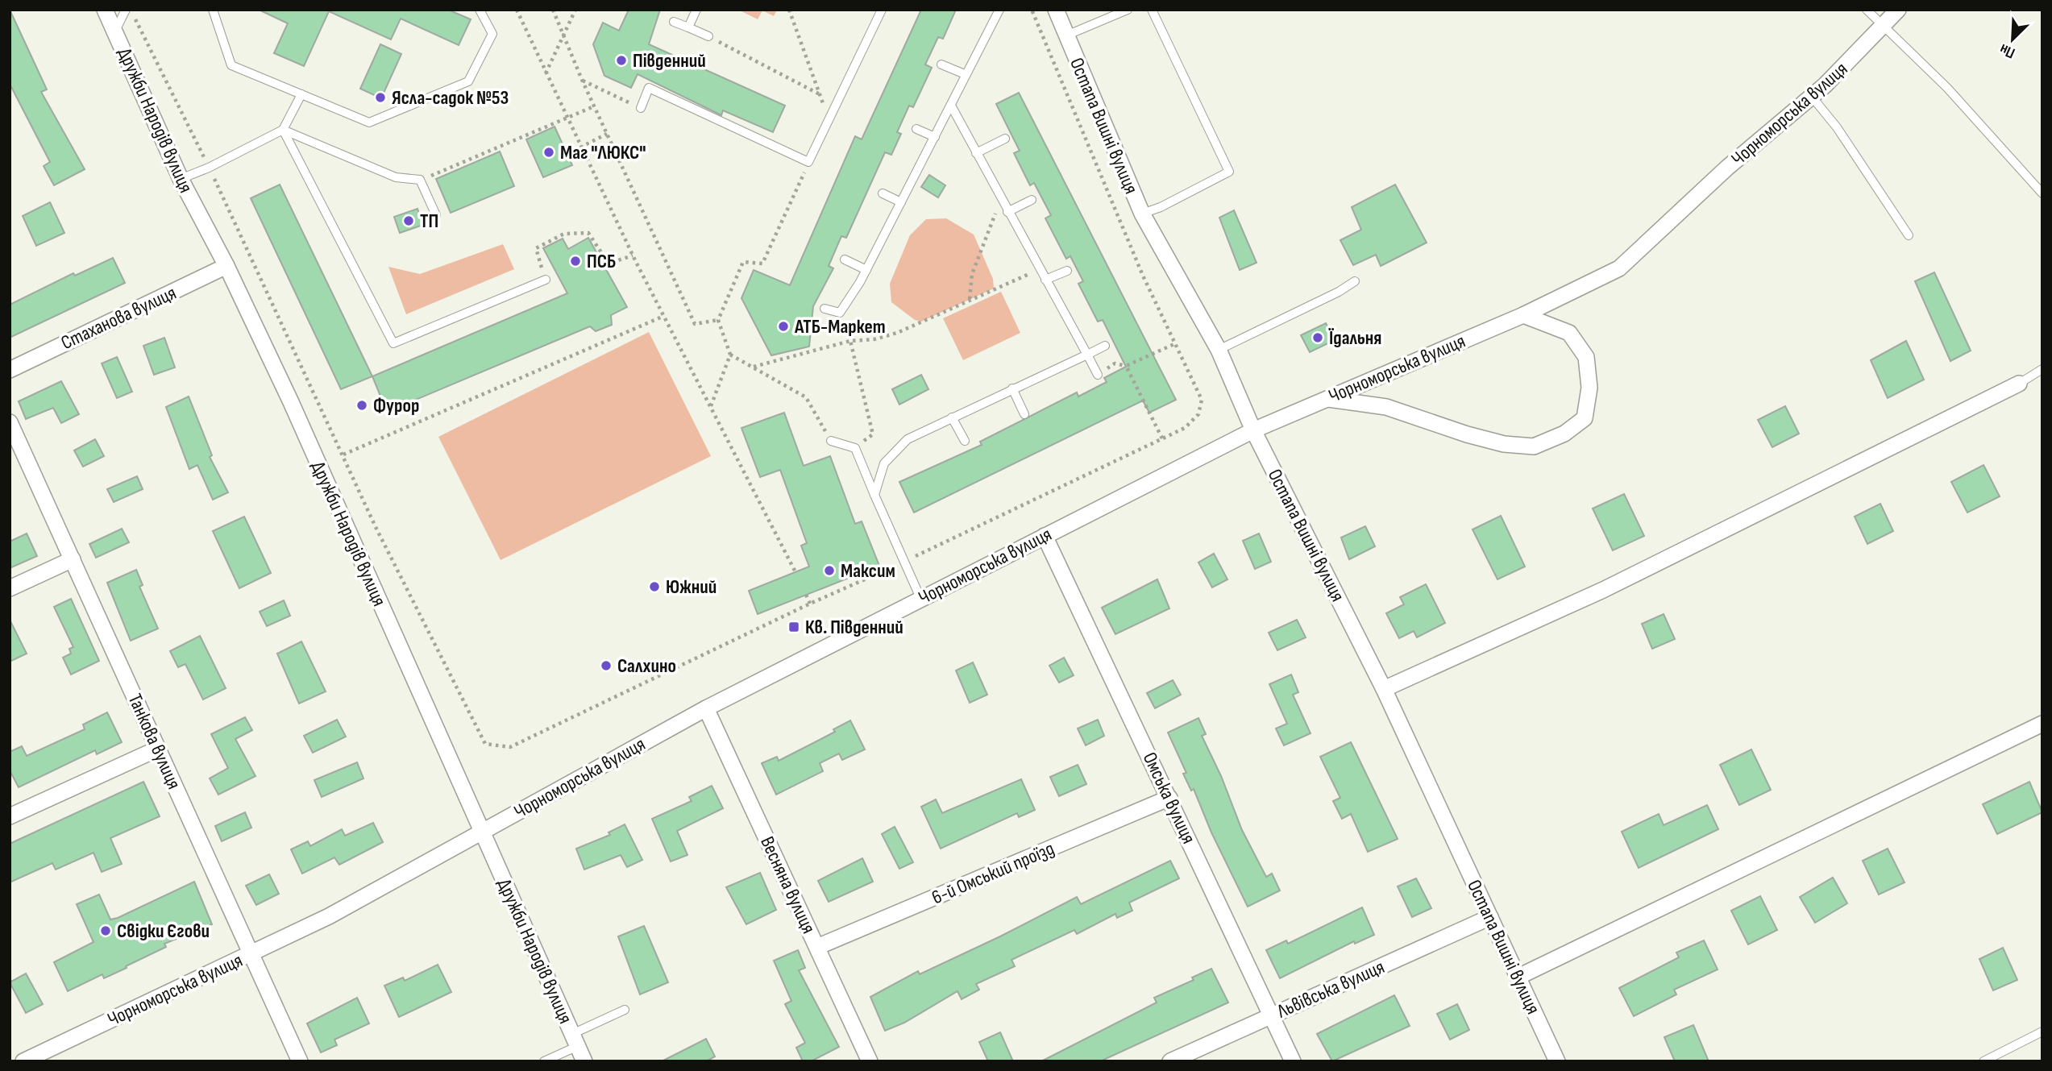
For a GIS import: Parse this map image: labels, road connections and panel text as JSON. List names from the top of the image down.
{
  "streets": {
    "street": [
      "Чорноморська вулиця",
      "Дружби Народів вулиця",
      "Остапа Вишні вулиця",
      "Стаханова вулиця",
      "Танкова вулиця",
      "Омська вулиця",
      "6-й Омський проїзд",
      "Весняна вулиця",
      "Львівська вулиця"
    ]
  },
  "crossings": [
    ["Чорноморська вулиця", "Дружби Народів вулиця"],
    ["Чорноморська вулиця", "Остапа Вишні вулиця"],
    ["Чорноморська вулиця", "Танкова вулиця"],
    ["Чорноморська вулиця", "Омська вулиця"],
    ["Чорноморська вулиця", "Весняна вулиця"],
    ["Дружби Народів вулиця", "Стаханова вулиця"],
    ["Остапа Вишні вулиця", "Львівська вулиця"],
    ["Омська вулиця", "6-й Омський проїзд"],
    ["Омська вулиця", "Львівська вулиця"],
    ["6-й Омський проїзд", "Весняна вулиця"]
  ],
  "places": {
    "other": [
      "Південний",
      "Ясла-садок №53",
      "Маг \"ЛЮКС\"",
      "ТП",
      "ПСБ",
      "АТБ-Маркет",
      "Їдальня",
      "Фурор",
      "Максим",
      "Южний",
      "Салхино",
      "Свідки Єгови"
    ],
    "transit": ["Кв. Південний"]
  },
  "north": "bottom left"
}
